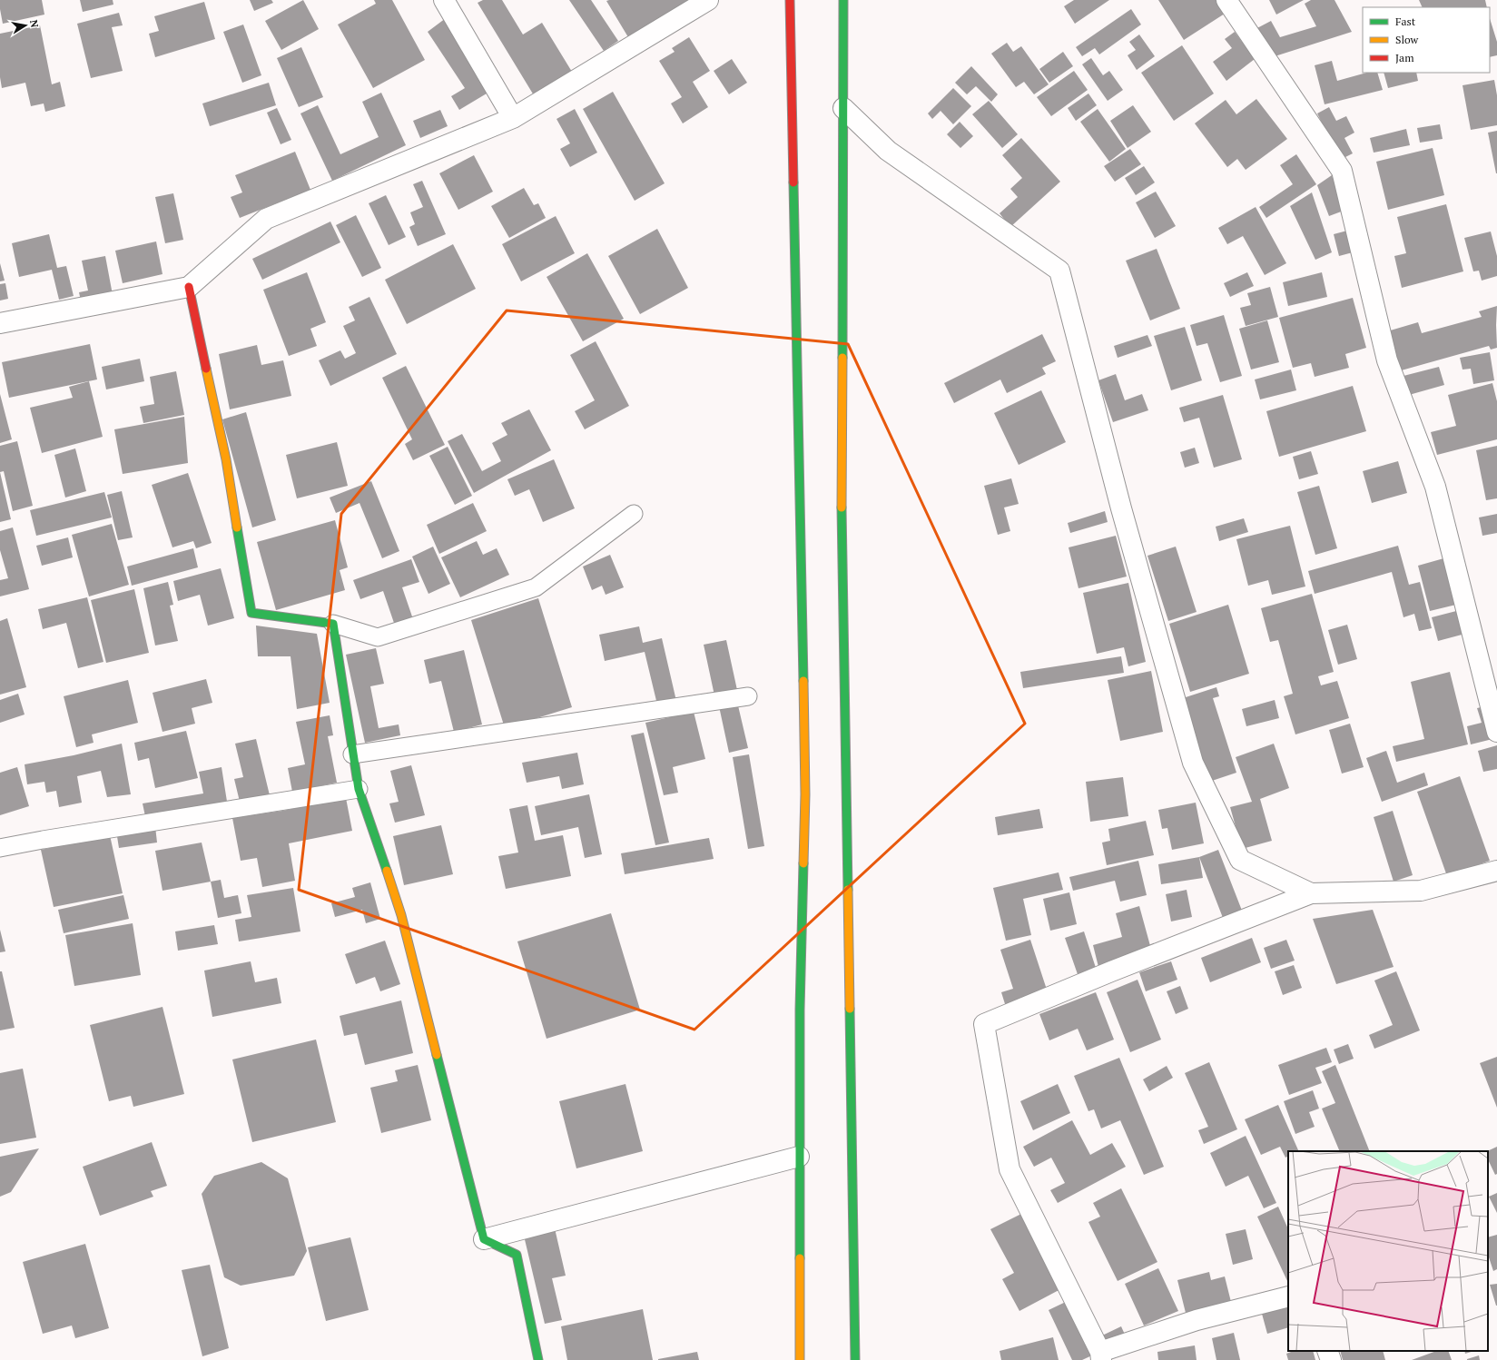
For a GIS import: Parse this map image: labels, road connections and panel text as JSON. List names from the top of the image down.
{
  "legend": ["Fast", "Slow", "Jam"],
  "north": "right"
}
